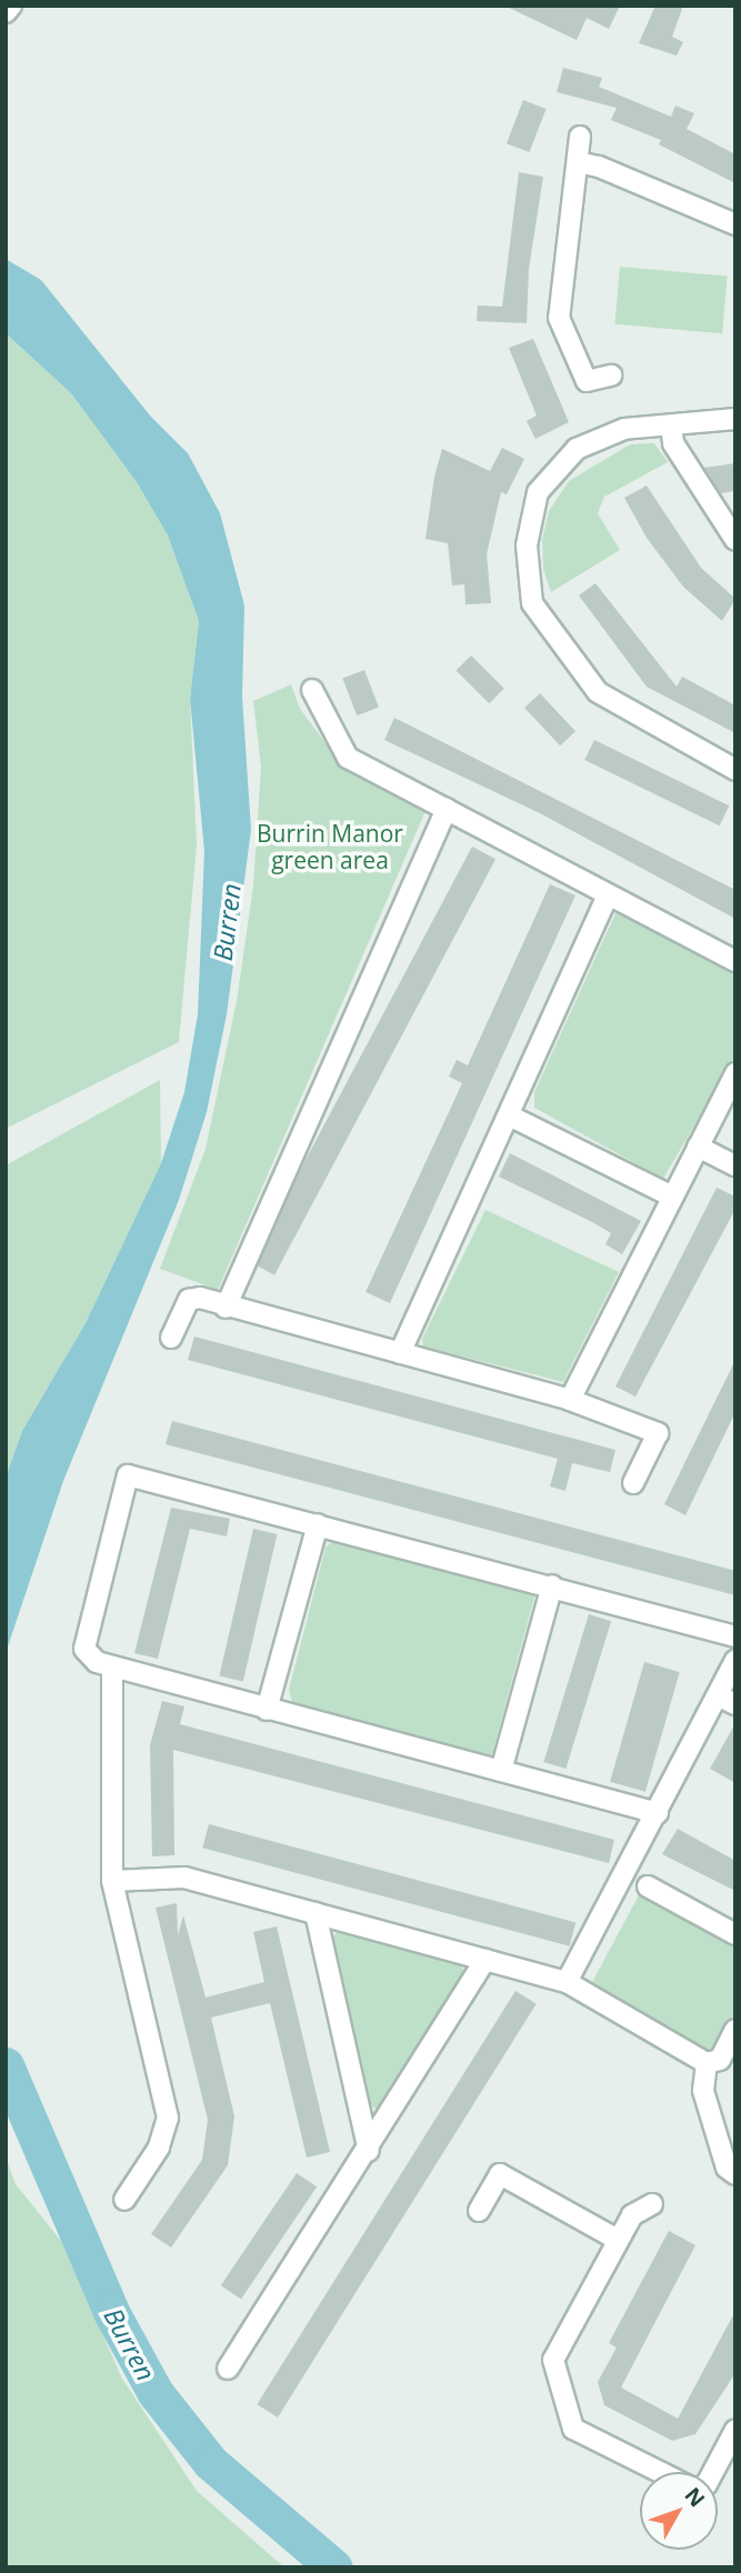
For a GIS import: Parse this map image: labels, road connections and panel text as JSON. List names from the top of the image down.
{
  "water": ["Burren"],
  "parks": ["Burrin Manor green area"],
  "north": "top right"
}
